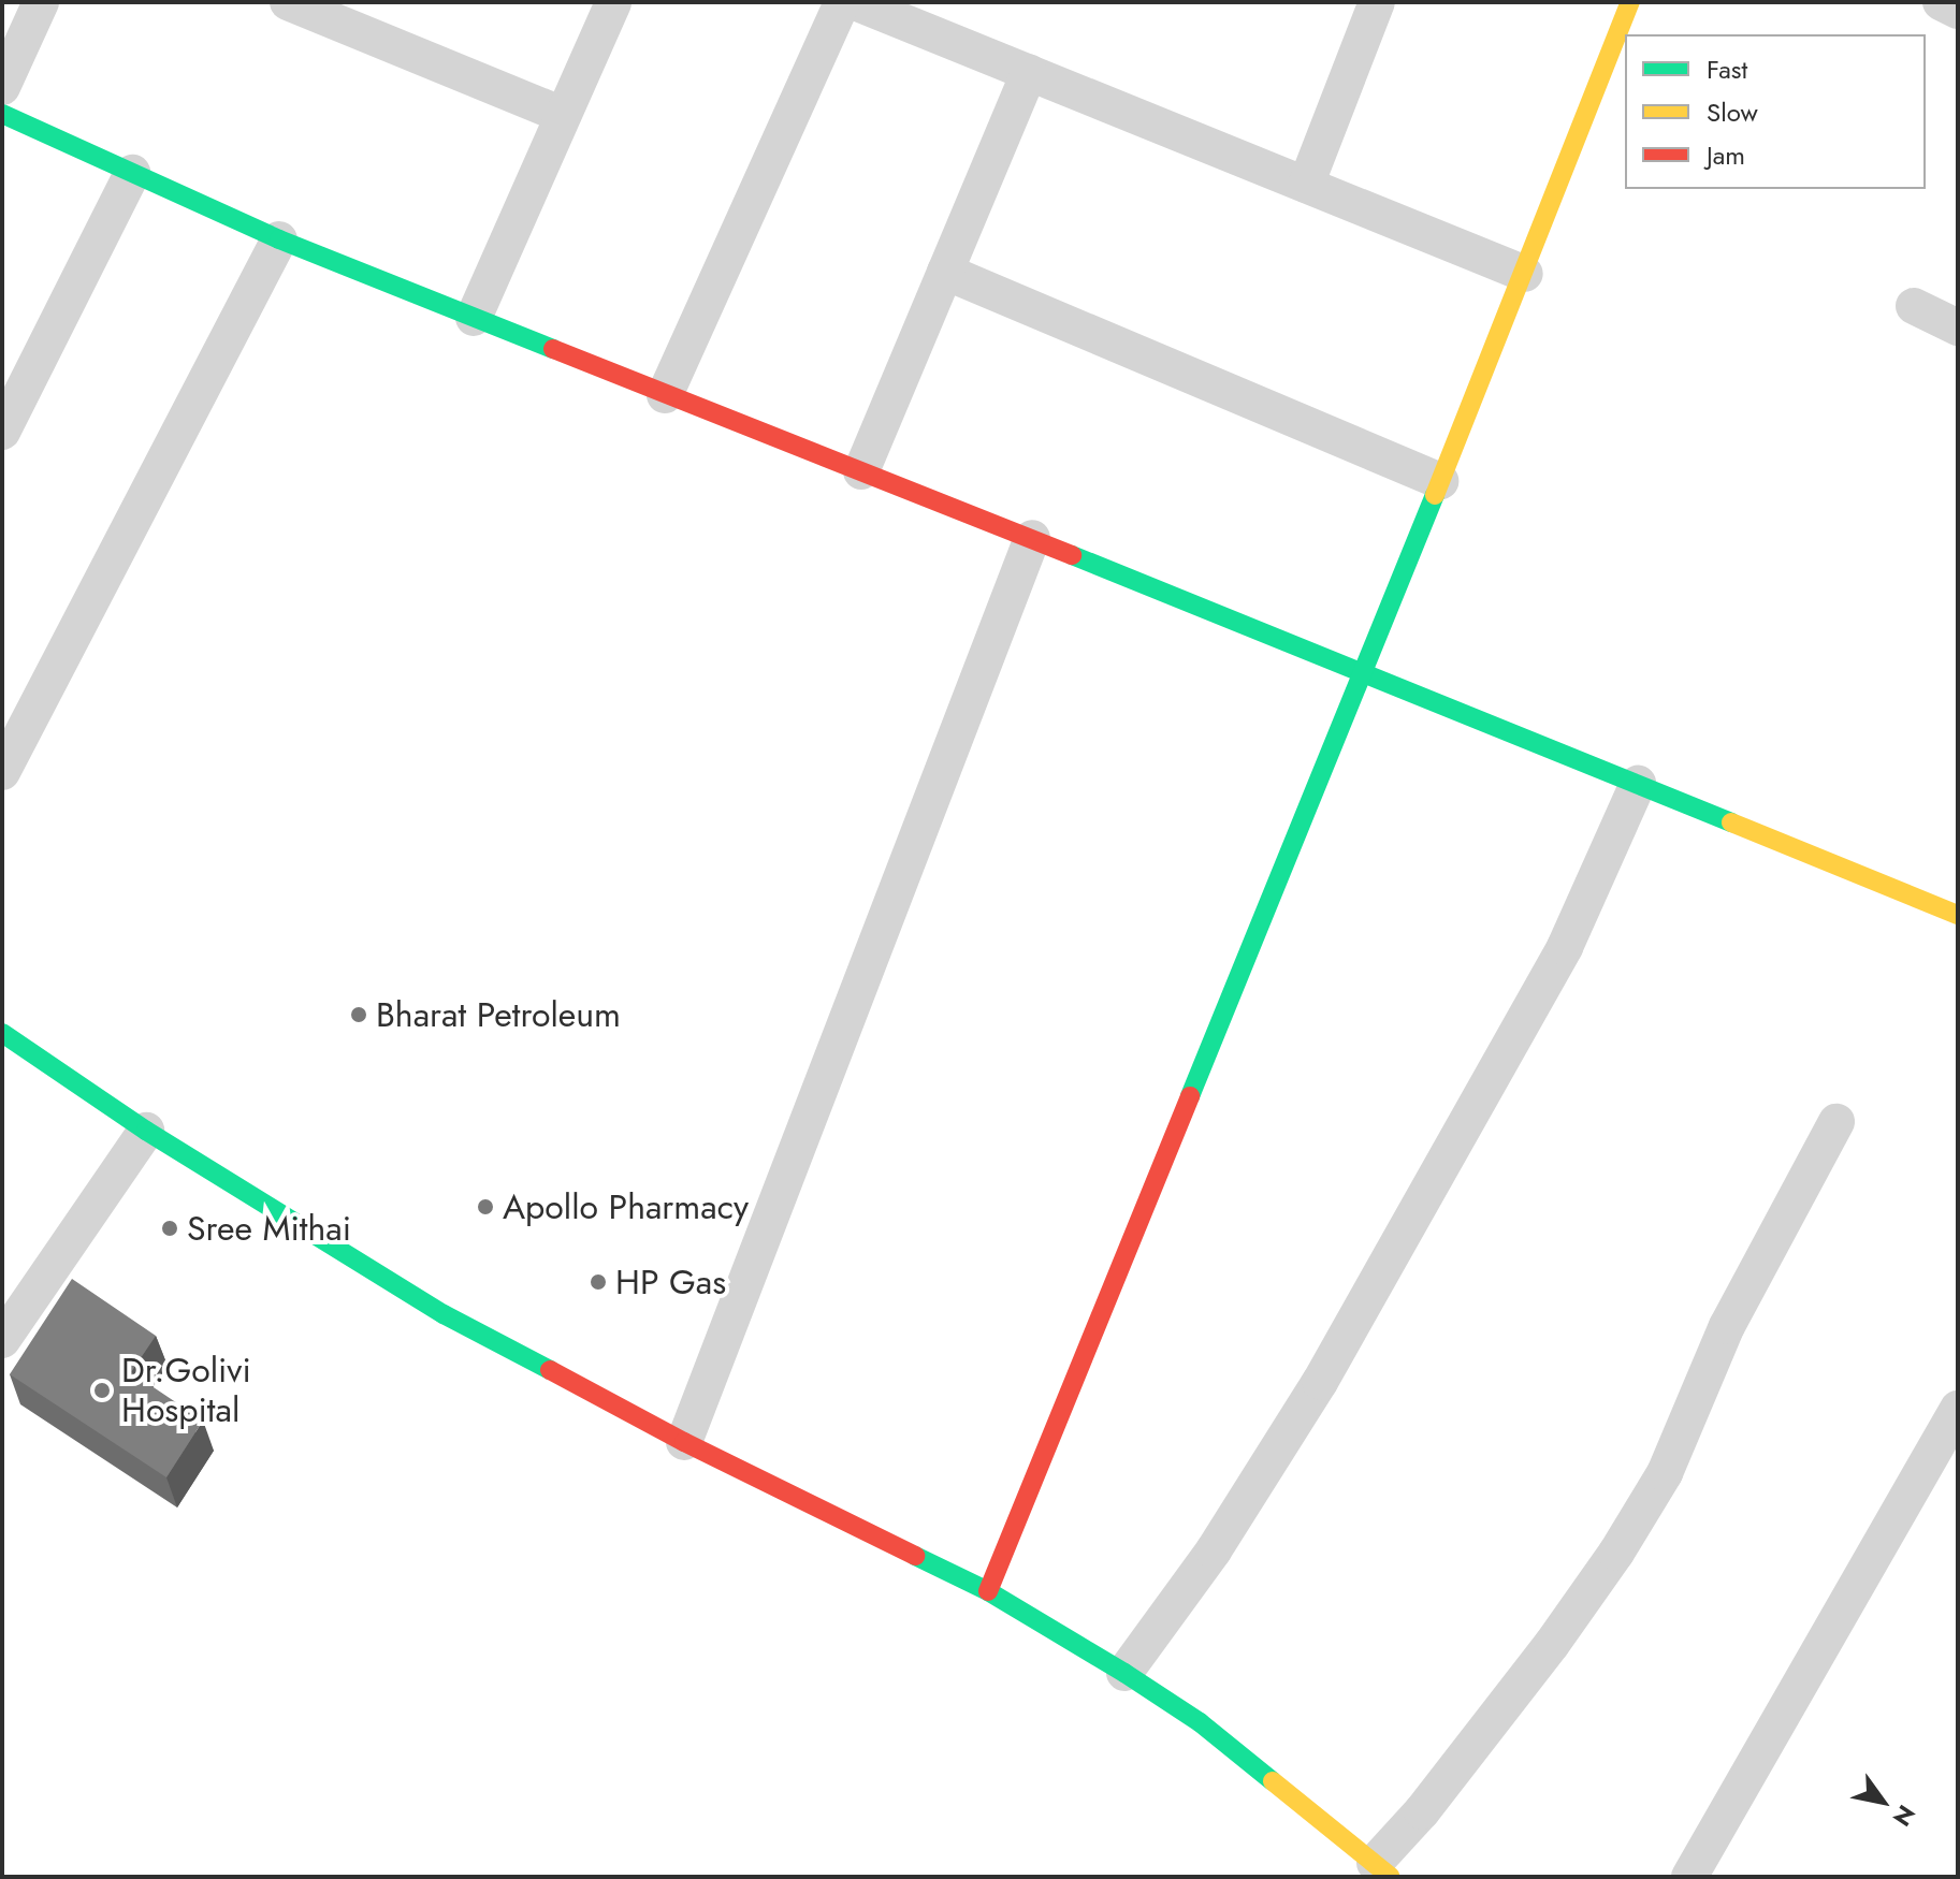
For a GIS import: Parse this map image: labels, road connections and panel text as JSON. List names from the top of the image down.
{
  "places": [
    "Bharat Petroleum",
    "Apollo Pharmacy",
    "Sree Mithai",
    "HP Gas",
    "Dr.Golivi Hospital"
  ],
  "legend": ["Fast", "Slow", "Jam"],
  "north": "bottom right"
}
